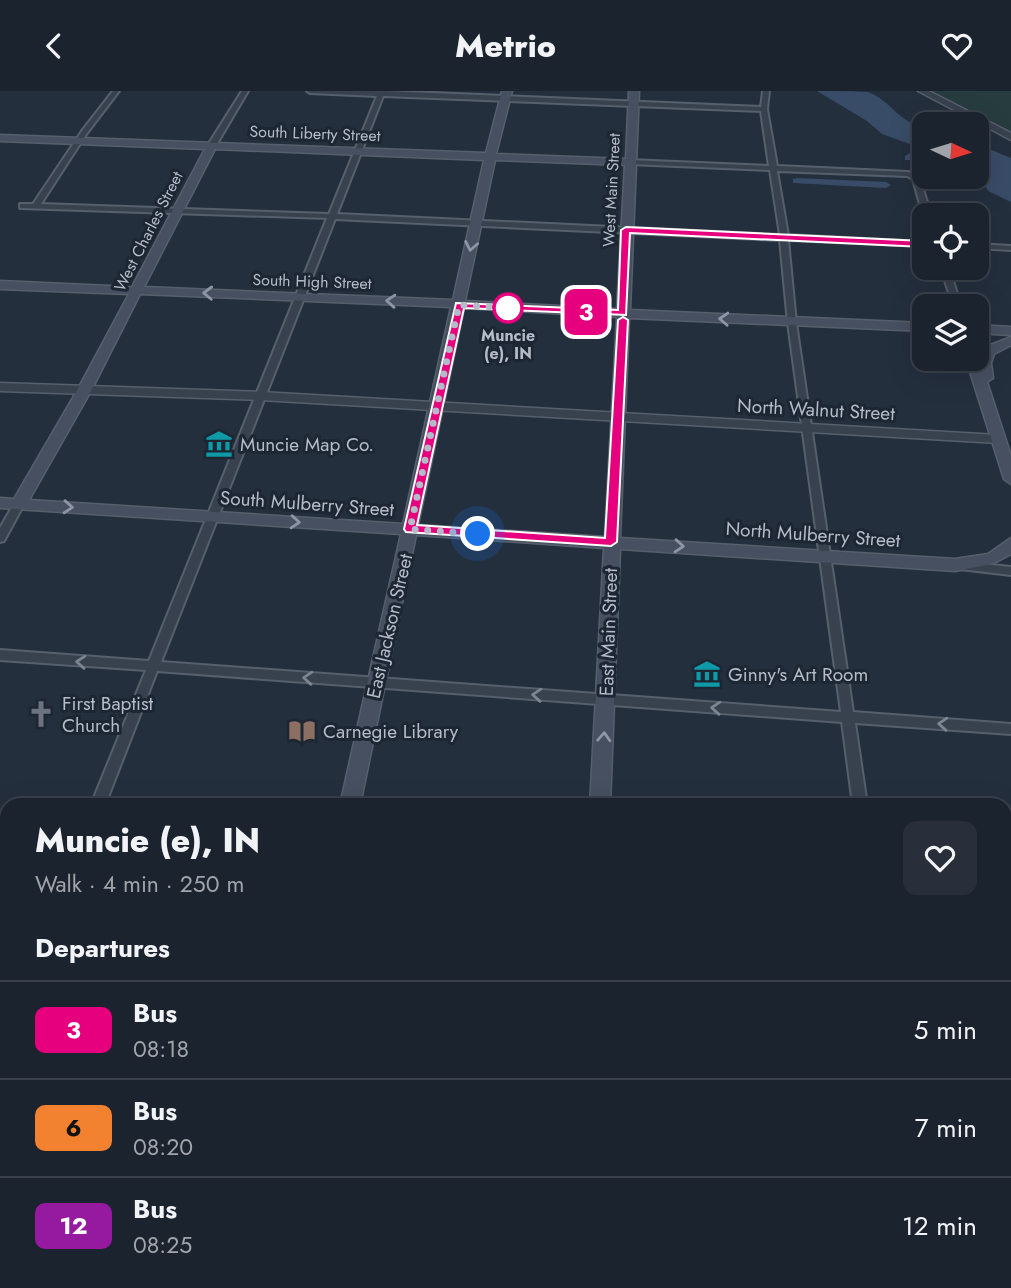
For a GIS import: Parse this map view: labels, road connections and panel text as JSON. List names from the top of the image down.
{
  "streets": {
    "main road": [
      "South Liberty Street",
      "West Main Street",
      "West Charles Street",
      "South High Street",
      "South Mulberry Street",
      "North Mulberry Street",
      "East Jackson Street",
      "East Main Street"
    ],
    "street": ["North Walnut Street"]
  },
  "crossings": [
    ["South Liberty Street", "West Main Street"],
    ["South Liberty Street", "West Charles Street"],
    ["South Liberty Street", "East Jackson Street"],
    ["West Main Street", "South High Street"],
    ["West Main Street", "North Walnut Street"],
    ["West Main Street", "East Main Street"],
    ["West Charles Street", "South High Street"],
    ["West Charles Street", "North Walnut Street"],
    ["West Charles Street", "South Mulberry Street"],
    ["South High Street", "East Jackson Street"],
    ["North Walnut Street", "East Jackson Street"],
    ["North Walnut Street", "East Main Street"],
    ["South Mulberry Street", "North Mulberry Street"],
    ["South Mulberry Street", "East Jackson Street"],
    ["South Mulberry Street", "East Main Street"],
    ["North Mulberry Street", "East Main Street"]
  ],
  "one_way": ["South High Street", "South Mulberry Street", "North Mulberry Street"],
  "places": {
    "other": ["Muncie (e), IN"],
    "museum": ["Muncie Map Co.", "Ginny's Art Room"],
    "church": ["First Baptist Church"],
    "library": ["Carnegie Library"]
  },
  "lines": ["bus line 3"],
  "north": "right",
  "page": {
    "header": "Metrio",
    "on_map": "3",
    "heading": [
      ["Muncie (e), IN", "Walk · 4 min · 250 m"],
      "Departures"
    ],
    "list": [
      {
        "mark": "3",
        "name": "Bus",
        "note": "08:18",
        "value": "5 min"
      },
      {
        "mark": "6",
        "name": "Bus",
        "note": "08:20",
        "value": "7 min"
      },
      {
        "mark": "12",
        "name": "Bus",
        "note": "08:25",
        "value": "12 min"
      }
    ]
  }
}
